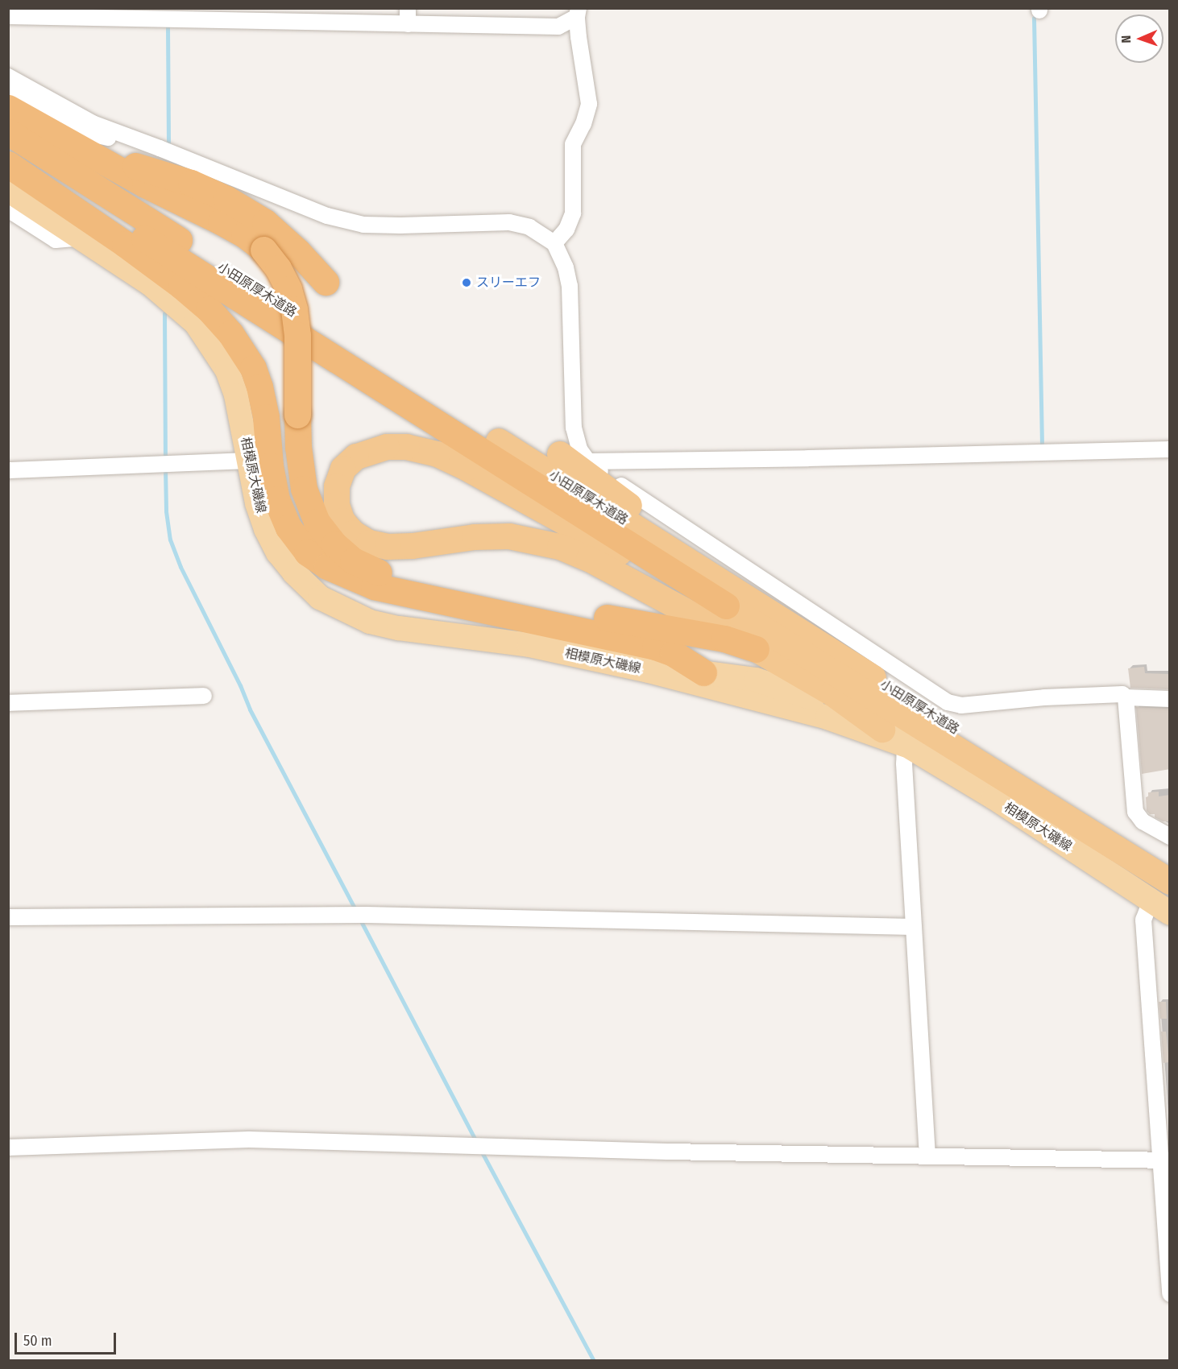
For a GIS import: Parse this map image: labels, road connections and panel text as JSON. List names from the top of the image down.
{
  "streets": {
    "highway": ["小田原厚木道路"],
    "main road": ["相模原大磯線"]
  },
  "places": ["スリーエフ"],
  "scale_bar": "50 m",
  "north": "left"
}
